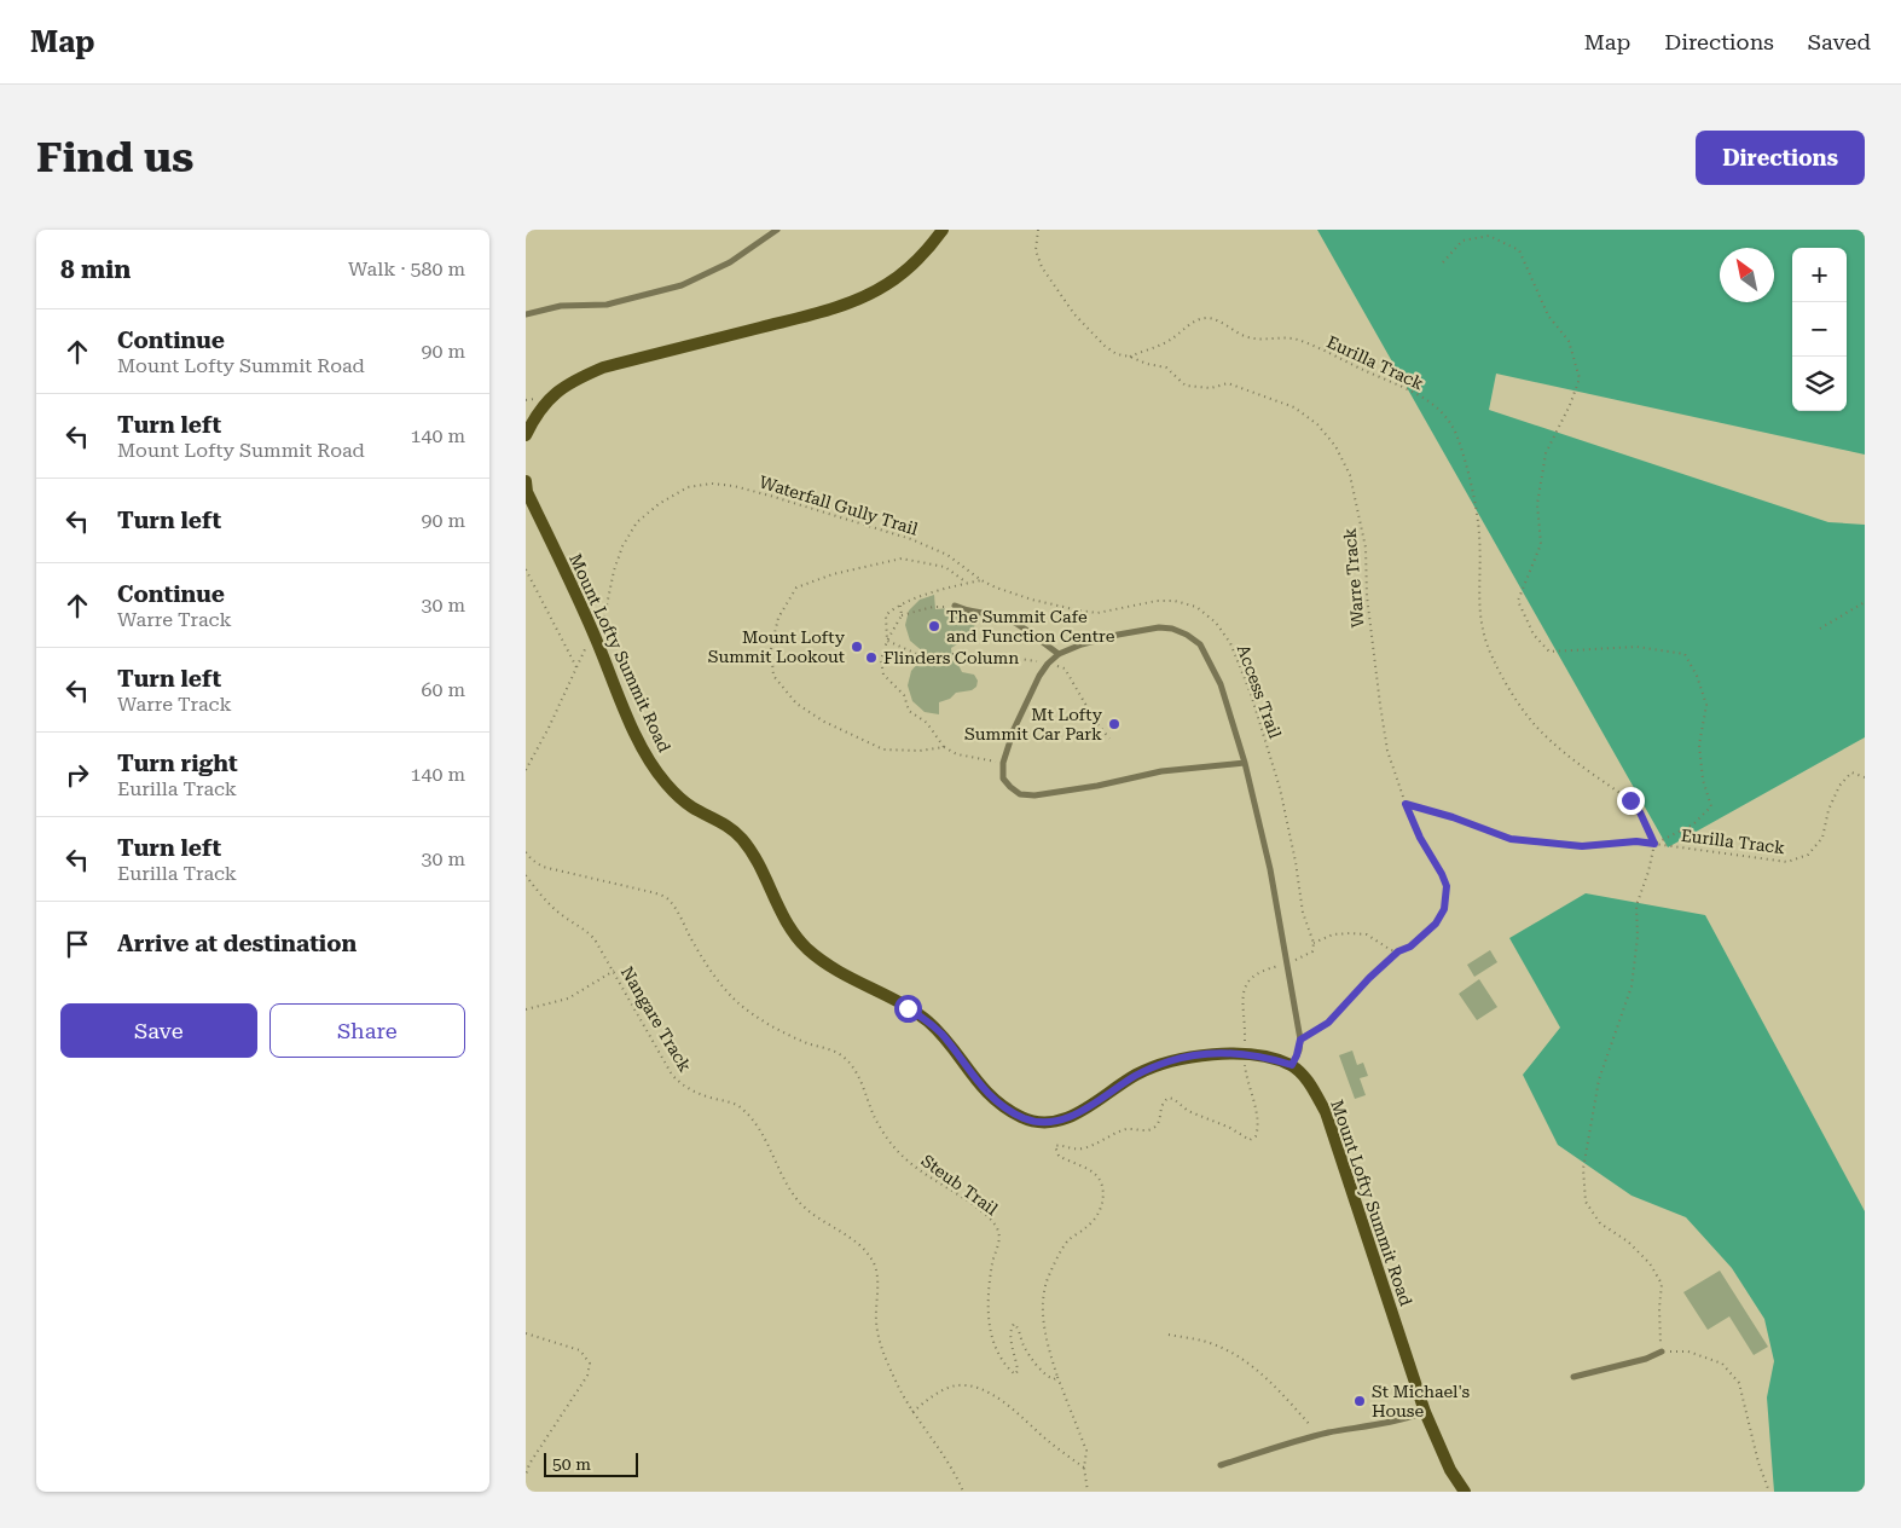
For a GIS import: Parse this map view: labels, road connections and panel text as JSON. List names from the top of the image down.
{
  "streets": {
    "main road": ["Mount Lofty Summit Road"],
    "path": [
      "Eurilla Track",
      "Waterfall Gully Trail",
      "Warre Track",
      "Access Trail",
      "Nangare Track",
      "Steub Trail"
    ]
  },
  "crossings": [
    ["Eurilla Track", "Warre Track"],
    ["Waterfall Gully Trail", "Access Trail"]
  ],
  "places": [
    "The Summit Cafe and Function Centre",
    "Mount Lofty Summit Lookout",
    "Flinders Column",
    "Mt Lofty Summit Car Park",
    "St Michael's House"
  ],
  "scale_bar": "50 m",
  "north": "top left",
  "page": {
    "header": "Map",
    "nav": ["Map", "Directions", "Saved"],
    "buttons": [
      "Directions",
      ["Save", "Share"]
    ],
    "title": "Find us",
    "heading": ["8 min", "Walk · 580 m"],
    "map_buttons": ["+", "−"],
    "list": [
      ["Continue", "Mount Lofty Summit Road", "90 m"],
      ["Turn left", "Mount Lofty Summit Road", "140 m"],
      ["Turn left", "90 m"],
      ["Continue", "Warre Track", "30 m"],
      ["Turn left", "Warre Track", "60 m"],
      ["Turn right", "Eurilla Track", "140 m"],
      ["Turn left", "Eurilla Track", "30 m"],
      "Arrive at destination"
    ],
    "scale": "50 m"
  }
}
